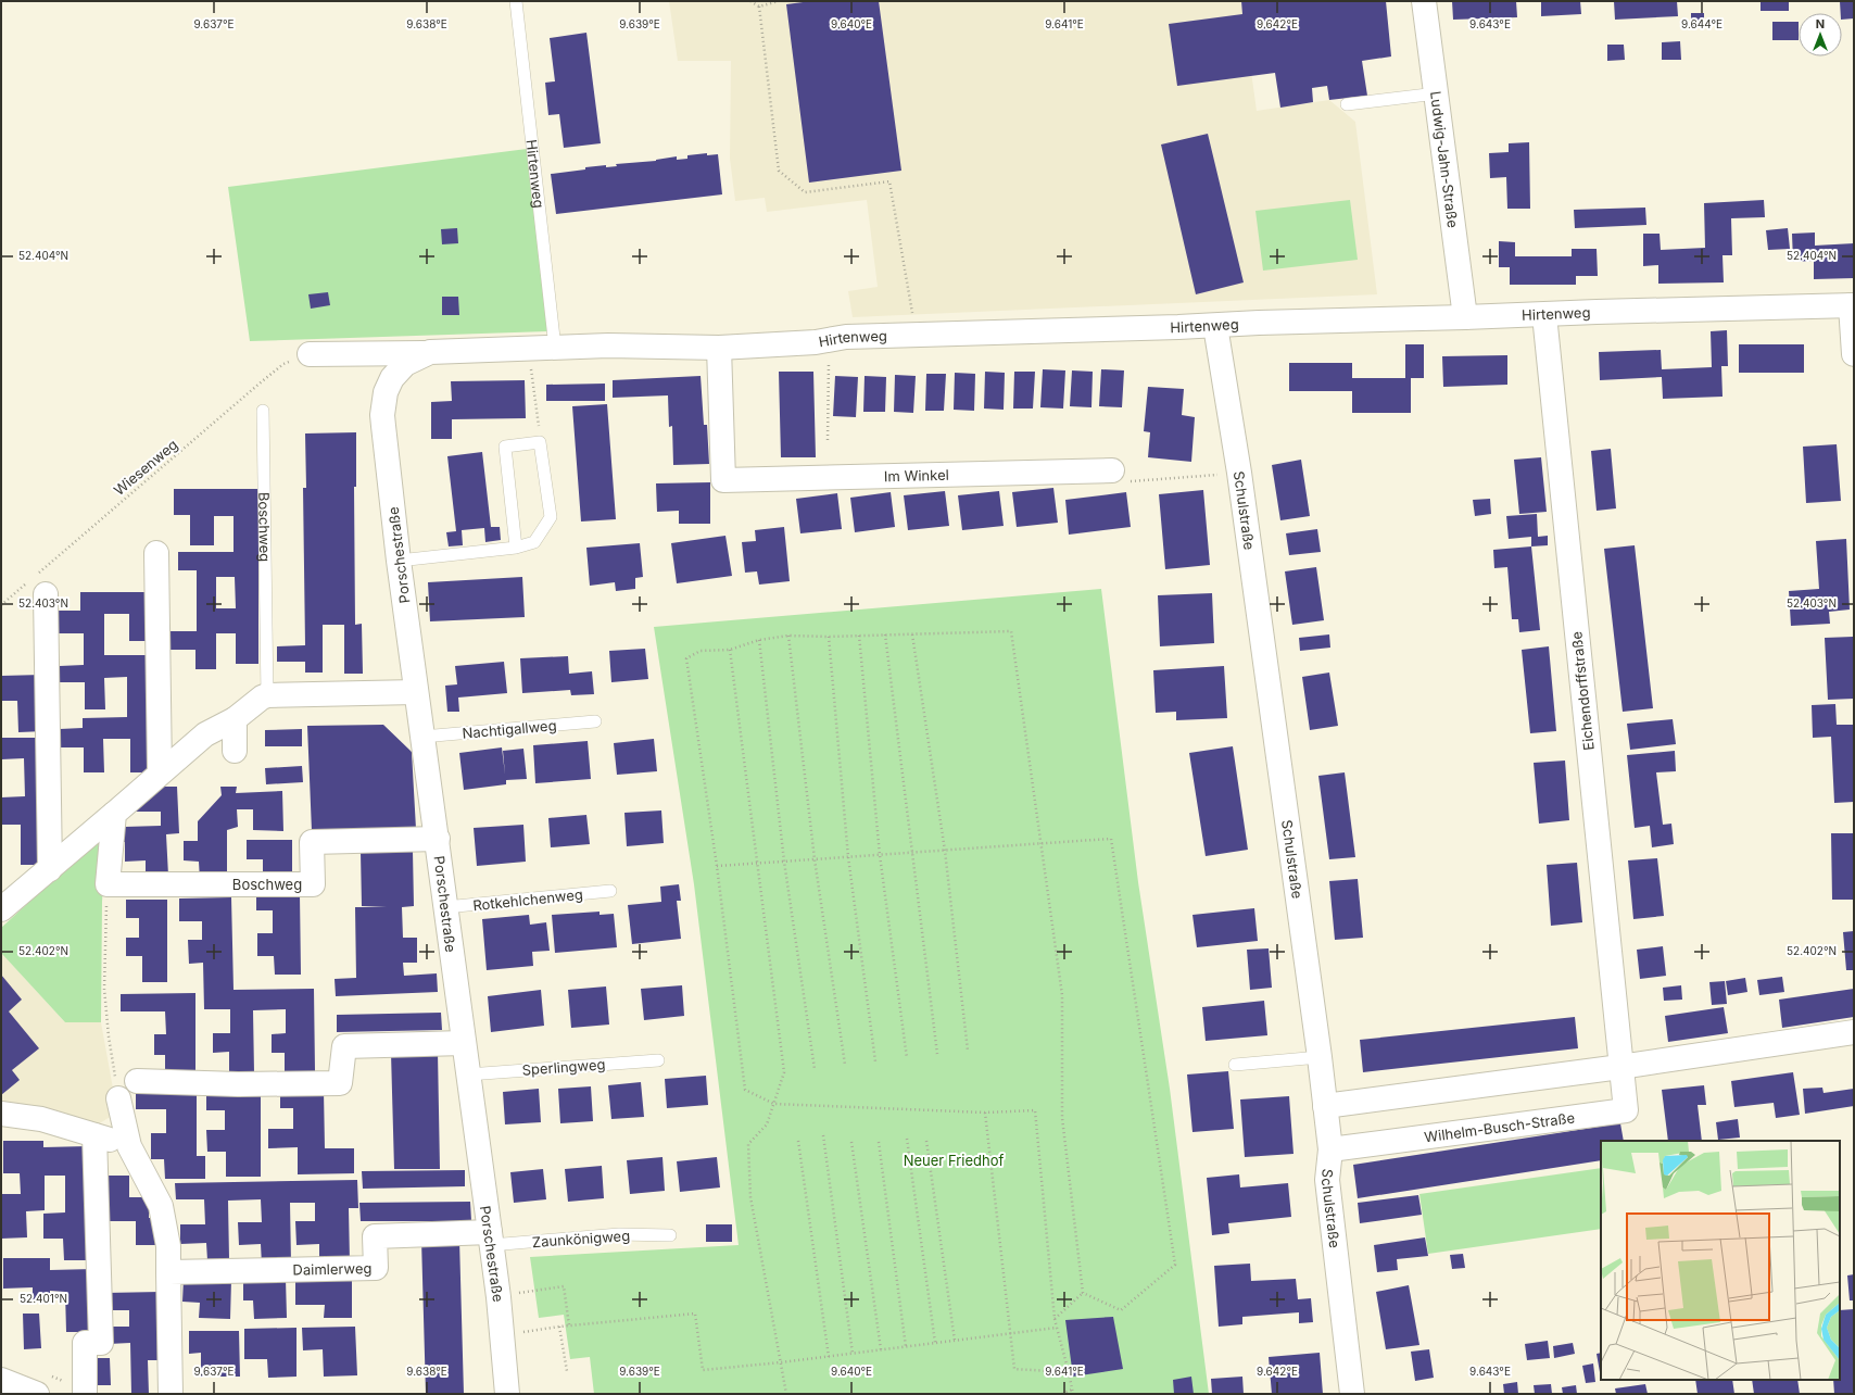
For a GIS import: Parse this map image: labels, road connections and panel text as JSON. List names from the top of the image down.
{
  "streets": {
    "street": [
      "Ludwig-Jahn-Straße",
      "Hirtenweg",
      "Im Winkel",
      "Schulstraße",
      "Boschweg",
      "Porschestraße",
      "Eichendorffstraße",
      "Wilhelm-Busch-Straße",
      "Daimlerweg"
    ],
    "lane": [
      "Nachtigallweg",
      "Rotkehlchenweg",
      "Sperlingweg",
      "Zaunkönigweg"
    ],
    "path": ["Wiesenweg"]
  },
  "crossings": [
    ["Ludwig-Jahn-Straße", "Hirtenweg"],
    ["Hirtenweg", "Wiesenweg"],
    ["Hirtenweg", "Im Winkel"],
    ["Hirtenweg", "Schulstraße"],
    ["Hirtenweg", "Porschestraße"],
    ["Hirtenweg", "Eichendorffstraße"],
    ["Schulstraße", "Wilhelm-Busch-Straße"],
    ["Boschweg", "Porschestraße"],
    ["Porschestraße", "Nachtigallweg"],
    ["Porschestraße", "Rotkehlchenweg"],
    ["Porschestraße", "Sperlingweg"],
    ["Porschestraße", "Zaunkönigweg"],
    ["Porschestraße", "Daimlerweg"],
    ["Eichendorffstraße", "Wilhelm-Busch-Straße"],
    ["Zaunkönigweg", "Daimlerweg"]
  ],
  "parks": ["Neuer Friedhof"],
  "north": "top",
  "coordinates": [
    "9.637°E",
    "9.638°E",
    "9.639°E",
    "9.640°E",
    "9.641°E",
    "9.642°E",
    "9.643°E",
    "9.644°E",
    "52.404°N",
    "52.403°N",
    "52.402°N",
    "52.401°N"
  ]
}
